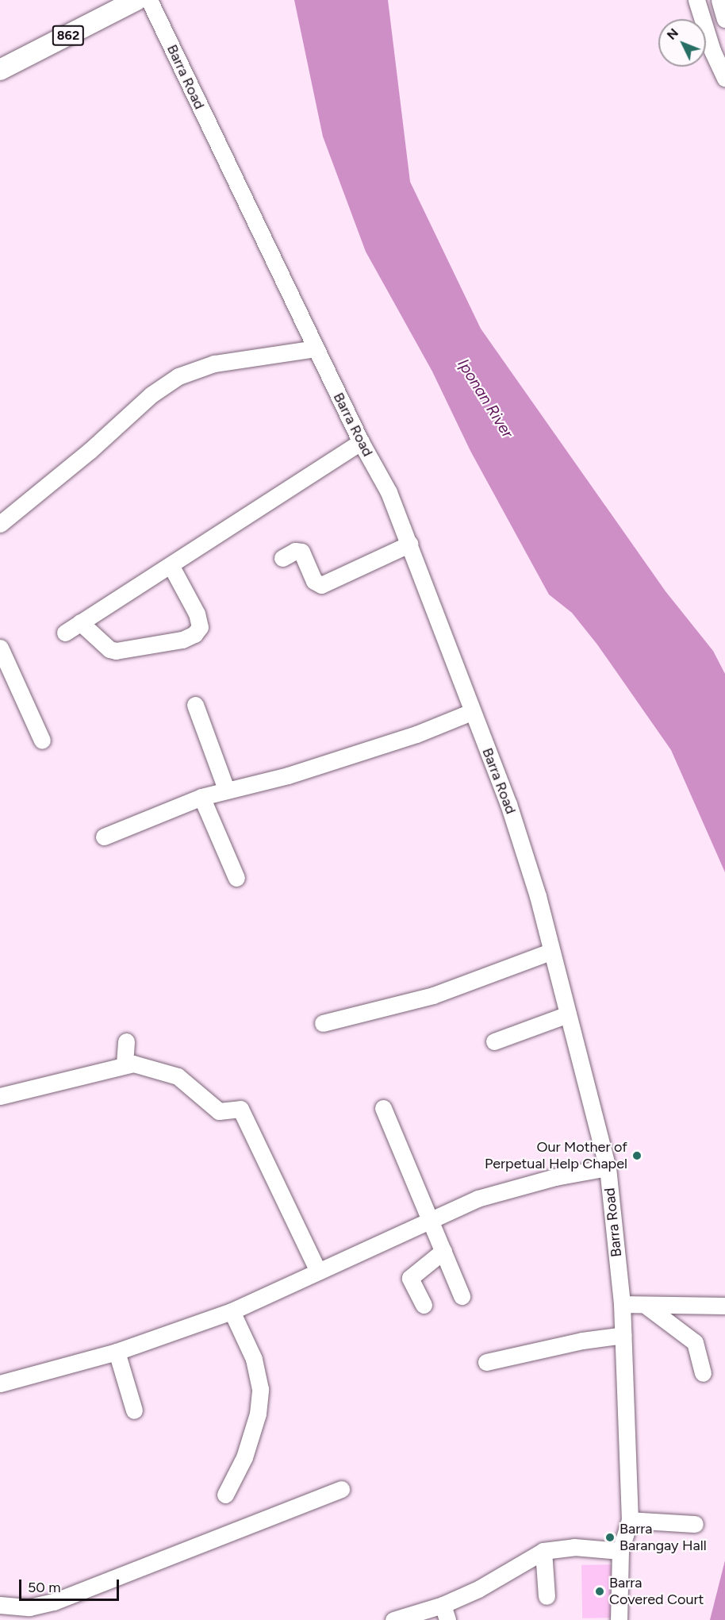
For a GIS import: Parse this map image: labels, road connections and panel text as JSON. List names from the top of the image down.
{
  "streets": {
    "main road": ["862"],
    "street": ["Barra Road"]
  },
  "water": ["Iponan River"],
  "places": ["Our Mother of Perpetual Help Chapel", "Barra Barangay Hall", "Barra Covered Court"],
  "scale_bar": "50 m",
  "north": "top left"
}
